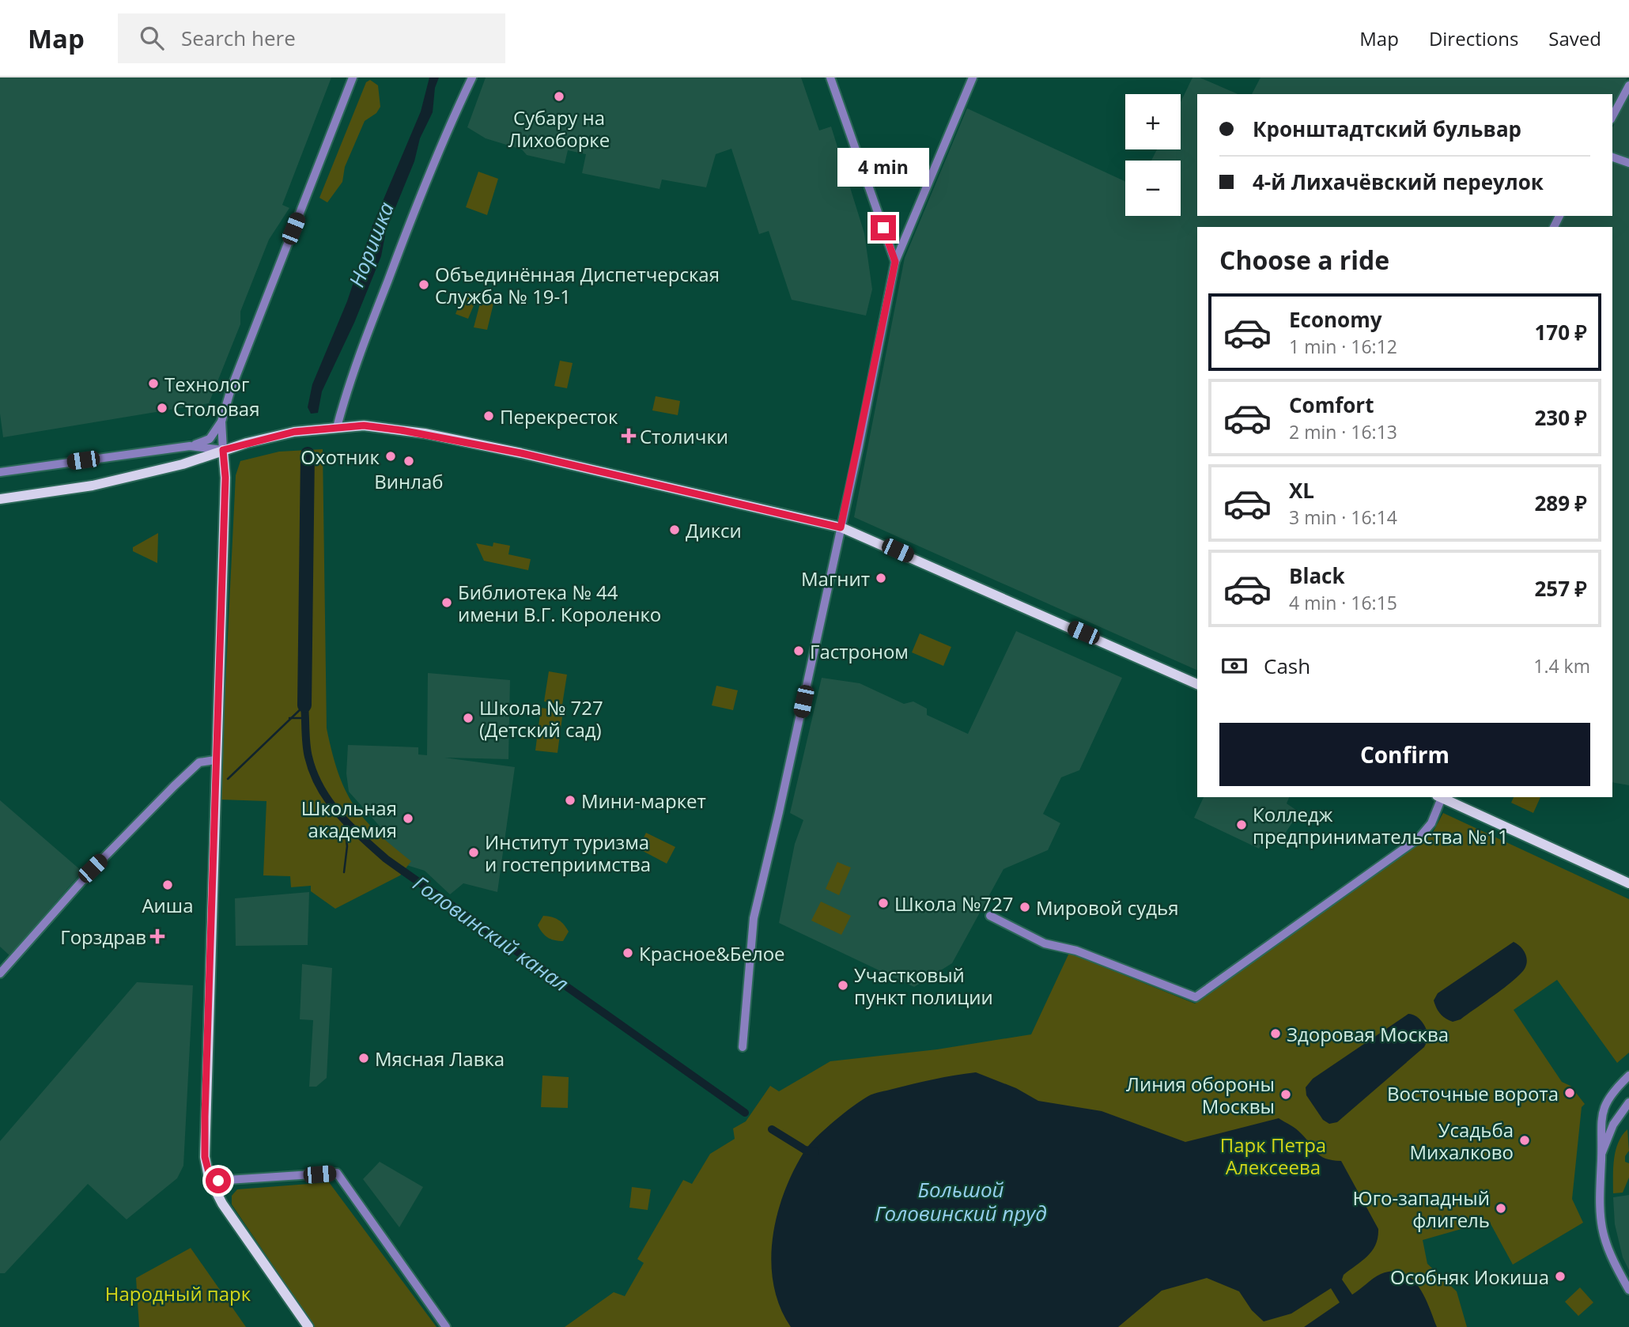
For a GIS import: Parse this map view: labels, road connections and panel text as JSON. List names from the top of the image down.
{
  "water": ["Норишка", "Головинский канал", "Большой Головинский пруд"],
  "parks": ["Парк Петра Алексеева", "Народный парк"],
  "places": {
    "other": [
      "Субару на Лихоборке",
      "Объединённая Диспетчерская Служба № 19-1",
      "Технолог",
      "Столовая",
      "Перекресток",
      "Охотник",
      "Винлаб",
      "Дикси",
      "Магнит",
      "Библиотека № 44 имени В.Г. Короленко",
      "Гастроном",
      "Школа № 727 (Детский сад)",
      "Мини-маркет",
      "Школьная академия",
      "Колледж предпринимательства №11",
      "Институт туризма и гостеприимства",
      "Аиша",
      "Школа №727",
      "Мировой судья",
      "Красное&Белое",
      "Участковый пункт полиции",
      "Здоровая Москва",
      "Мясная Лавка",
      "Восточные ворота",
      "Линия обороны Москвы",
      "Усадьба Михалково",
      "Юго-западный флигель",
      "Особняк Иокиша"
    ],
    "health": ["Столички", "Горздрав"]
  },
  "page": {
    "header": "Map",
    "search": "Search here",
    "nav": ["Map", "Directions", "Saved"],
    "map_buttons": ["+", "−"],
    "banner": ["Кронштадтский бульвар", "4-й Лихачёвский переулок"],
    "bubble": "4 min",
    "heading": "Choose a ride",
    "list": [
      {
        "name": "Economy",
        "note": "1 min · 16:12",
        "value": "170 ₽"
      },
      {
        "name": "Comfort",
        "note": "2 min · 16:13",
        "value": "230 ₽"
      },
      {
        "name": "XL",
        "note": "3 min · 16:14",
        "value": "289 ₽"
      },
      {
        "name": "Black",
        "note": "4 min · 16:15",
        "value": "257 ₽"
      }
    ],
    "pay": ["Cash", "1.4 km"],
    "buttons": "Confirm"
  }
}
